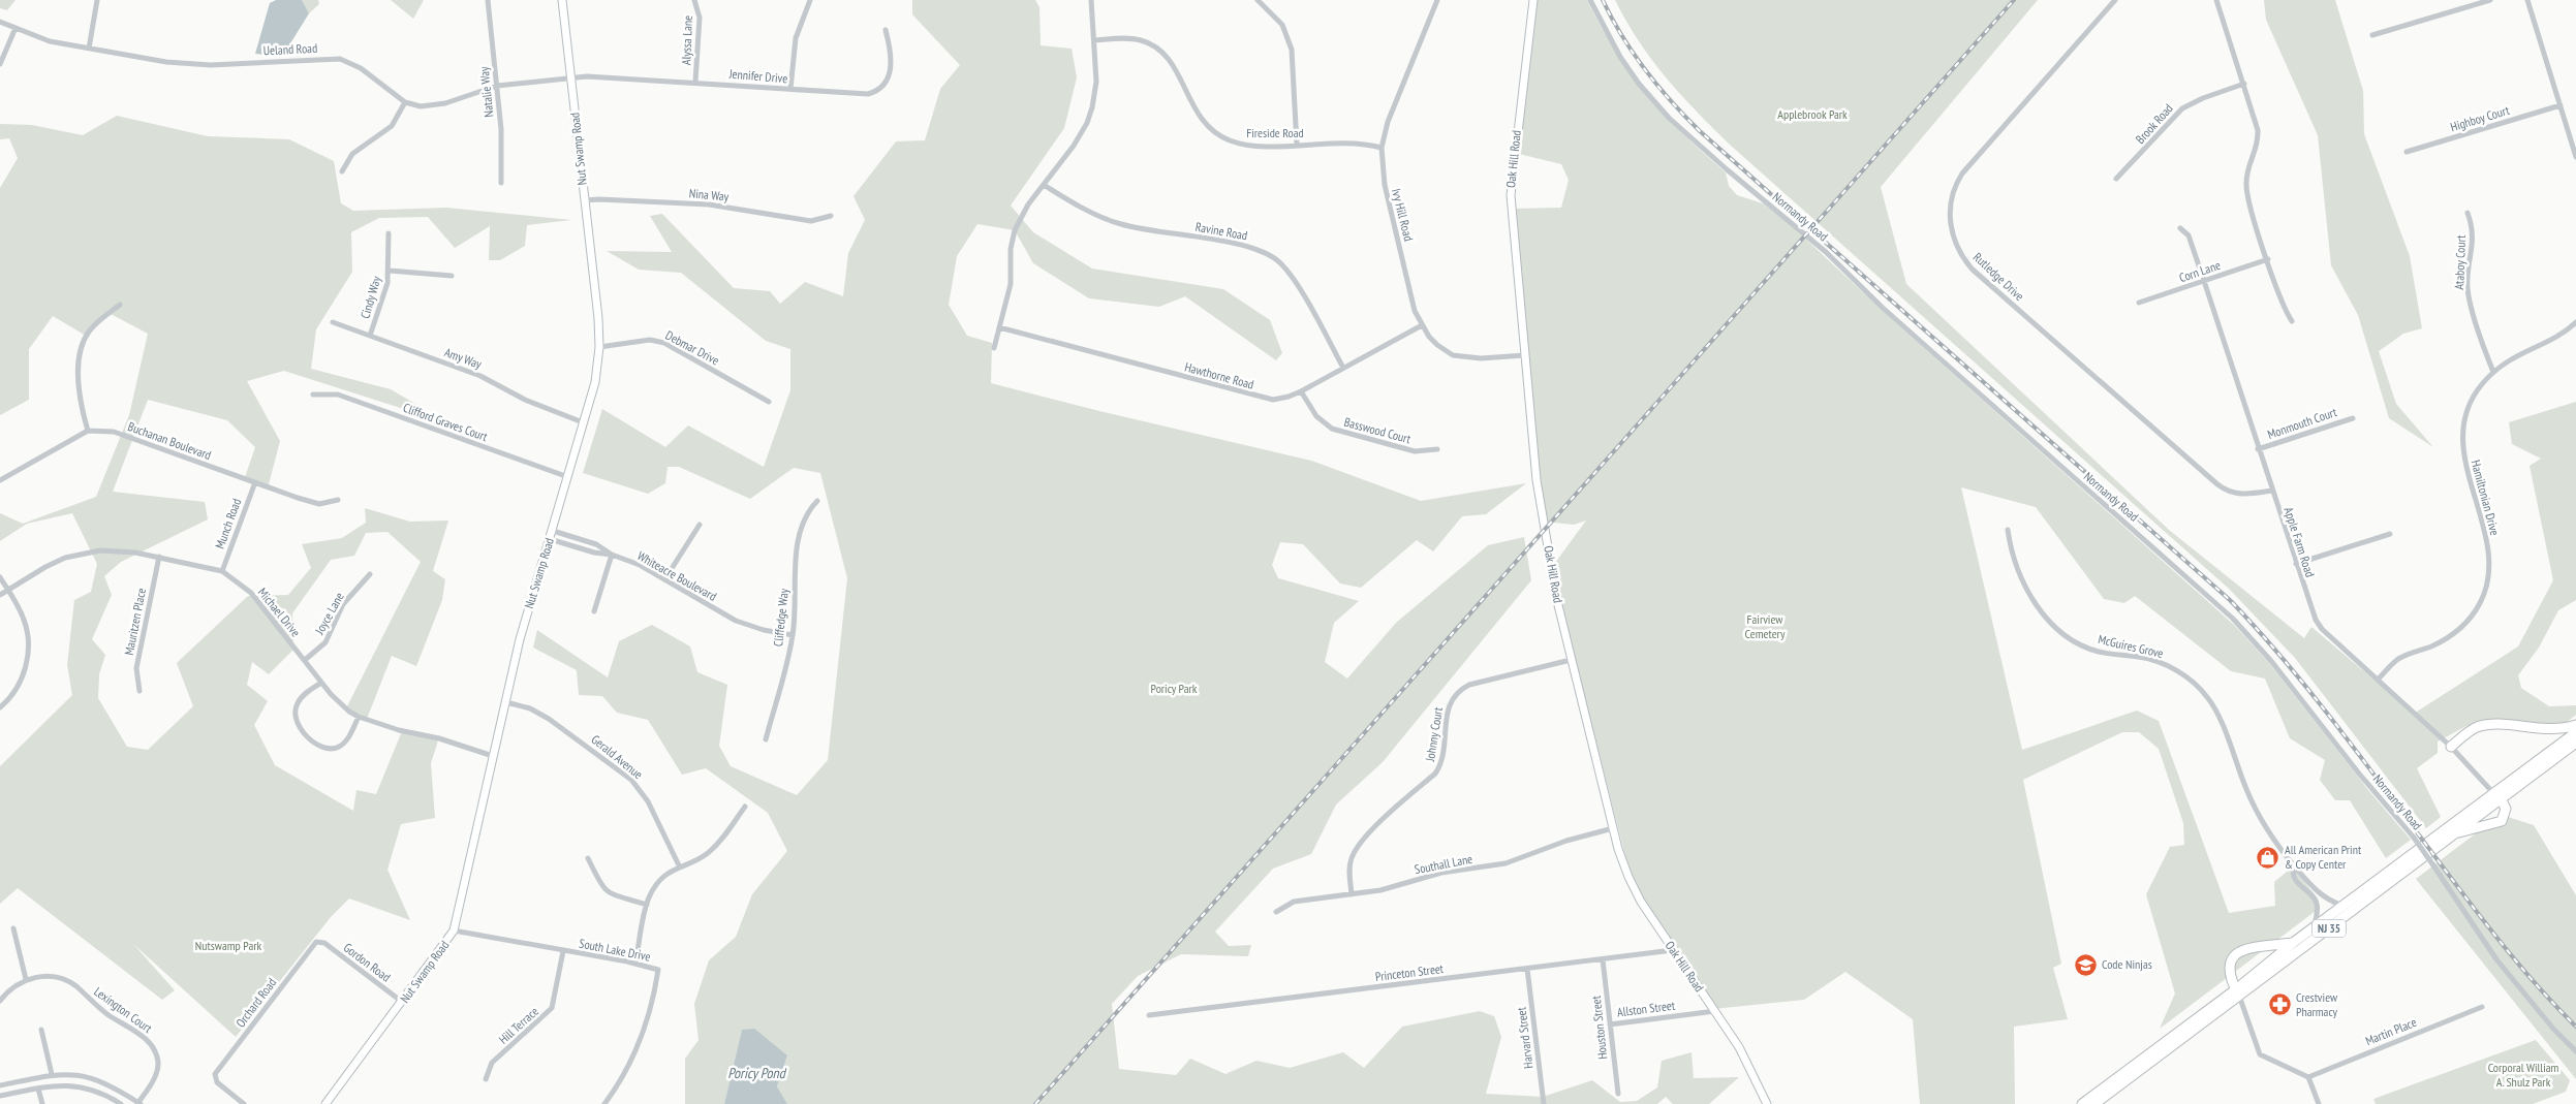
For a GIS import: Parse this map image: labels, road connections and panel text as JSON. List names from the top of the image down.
{
  "streets": {
    "highway": ["NJ 35"],
    "main road": ["Nut Swamp Road", "Oak Hill Road"],
    "street": [
      "Alyssa Lane",
      "Ueland Road",
      "Jennifer Drive",
      "Natalie Way",
      "Highboy Court",
      "Brook Road",
      "Fireside Road",
      "Nina Way",
      "Ivy Hill Road",
      "Normandy Road",
      "Ravine Road",
      "Ataboy Court",
      "Corn Lane",
      "Rutledge Drive",
      "Cindy Way",
      "Debmar Drive",
      "Amy Way",
      "Hawthorne Road",
      "Clifford Graves Court",
      "Monmouth Court",
      "Basswood Court",
      "Buchanan Boulevard",
      "Hamiltonian Drive",
      "Munch Road",
      "Apple Farm Road",
      "Whiteacre Boulevard",
      "Michael Drive",
      "Joyce Lane",
      "Cliffedge Way",
      "Mauritzen Place",
      "McGuires Grove",
      "Johnny Court",
      "Gerald Avenue",
      "Southall Lane",
      "South Lake Drive",
      "Gordon Road",
      "Princeton Street",
      "Orchard Road",
      "Allston Street",
      "Lexington Court",
      "Hill Terrace",
      "Houston Street",
      "Martin Place",
      "Harvard Street"
    ]
  },
  "crossings": [
    ["Alyssa Lane", "Jennifer Drive"],
    ["Ueland Road", "Jennifer Drive"],
    ["Ueland Road", "Natalie Way"],
    ["Ueland Road", "Nut Swamp Road"],
    ["Jennifer Drive", "Nut Swamp Road"],
    ["Fireside Road", "Ivy Hill Road"],
    ["Nut Swamp Road", "Nina Way"],
    ["Nut Swamp Road", "Debmar Drive"],
    ["Nut Swamp Road", "Amy Way"],
    ["Nut Swamp Road", "Clifford Graves Court"],
    ["Nut Swamp Road", "Whiteacre Boulevard"],
    ["Nut Swamp Road", "Michael Drive"],
    ["Nut Swamp Road", "Gerald Avenue"],
    ["Nut Swamp Road", "South Lake Drive"],
    ["Nut Swamp Road", "Gordon Road"],
    ["Oak Hill Road", "Ivy Hill Road"],
    ["Oak Hill Road", "Johnny Court"],
    ["Oak Hill Road", "Southall Lane"],
    ["Oak Hill Road", "Princeton Street"],
    ["Oak Hill Road", "Allston Street"],
    ["Ivy Hill Road", "Hawthorne Road"],
    ["Ravine Road", "Hawthorne Road"],
    ["Ataboy Court", "Hamiltonian Drive"],
    ["Corn Lane", "Apple Farm Road"],
    ["Rutledge Drive", "Apple Farm Road"],
    ["Cindy Way", "Amy Way"],
    ["Hawthorne Road", "Basswood Court"],
    ["Monmouth Court", "Apple Farm Road"],
    ["Buchanan Boulevard", "Munch Road"],
    ["Hamiltonian Drive", "Apple Farm Road"],
    ["Munch Road", "Michael Drive"],
    ["Apple Farm Road", "NJ 35"],
    ["Whiteacre Boulevard", "Cliffedge Way"],
    ["Michael Drive", "Joyce Lane"],
    ["Michael Drive", "Mauritzen Place"],
    ["McGuires Grove", "NJ 35"],
    ["Johnny Court", "Southall Lane"],
    ["South Lake Drive", "Hill Terrace"],
    ["Gordon Road", "Orchard Road"],
    ["Princeton Street", "Houston Street"],
    ["Princeton Street", "Harvard Street"],
    ["Allston Street", "Houston Street"]
  ],
  "water": ["Poricy Pond"],
  "parks": [
    "Applebrook Park",
    "Fairview Cemetery",
    "Poricy Park",
    "Nutswamp Park",
    "Corporal William A. Shulz Park"
  ],
  "places": {
    "shop": ["All American Print & Copy Center"],
    "school or university": ["Code Ninjas"],
    "pharmacy": ["Crestview Pharmacy"]
  }
}
